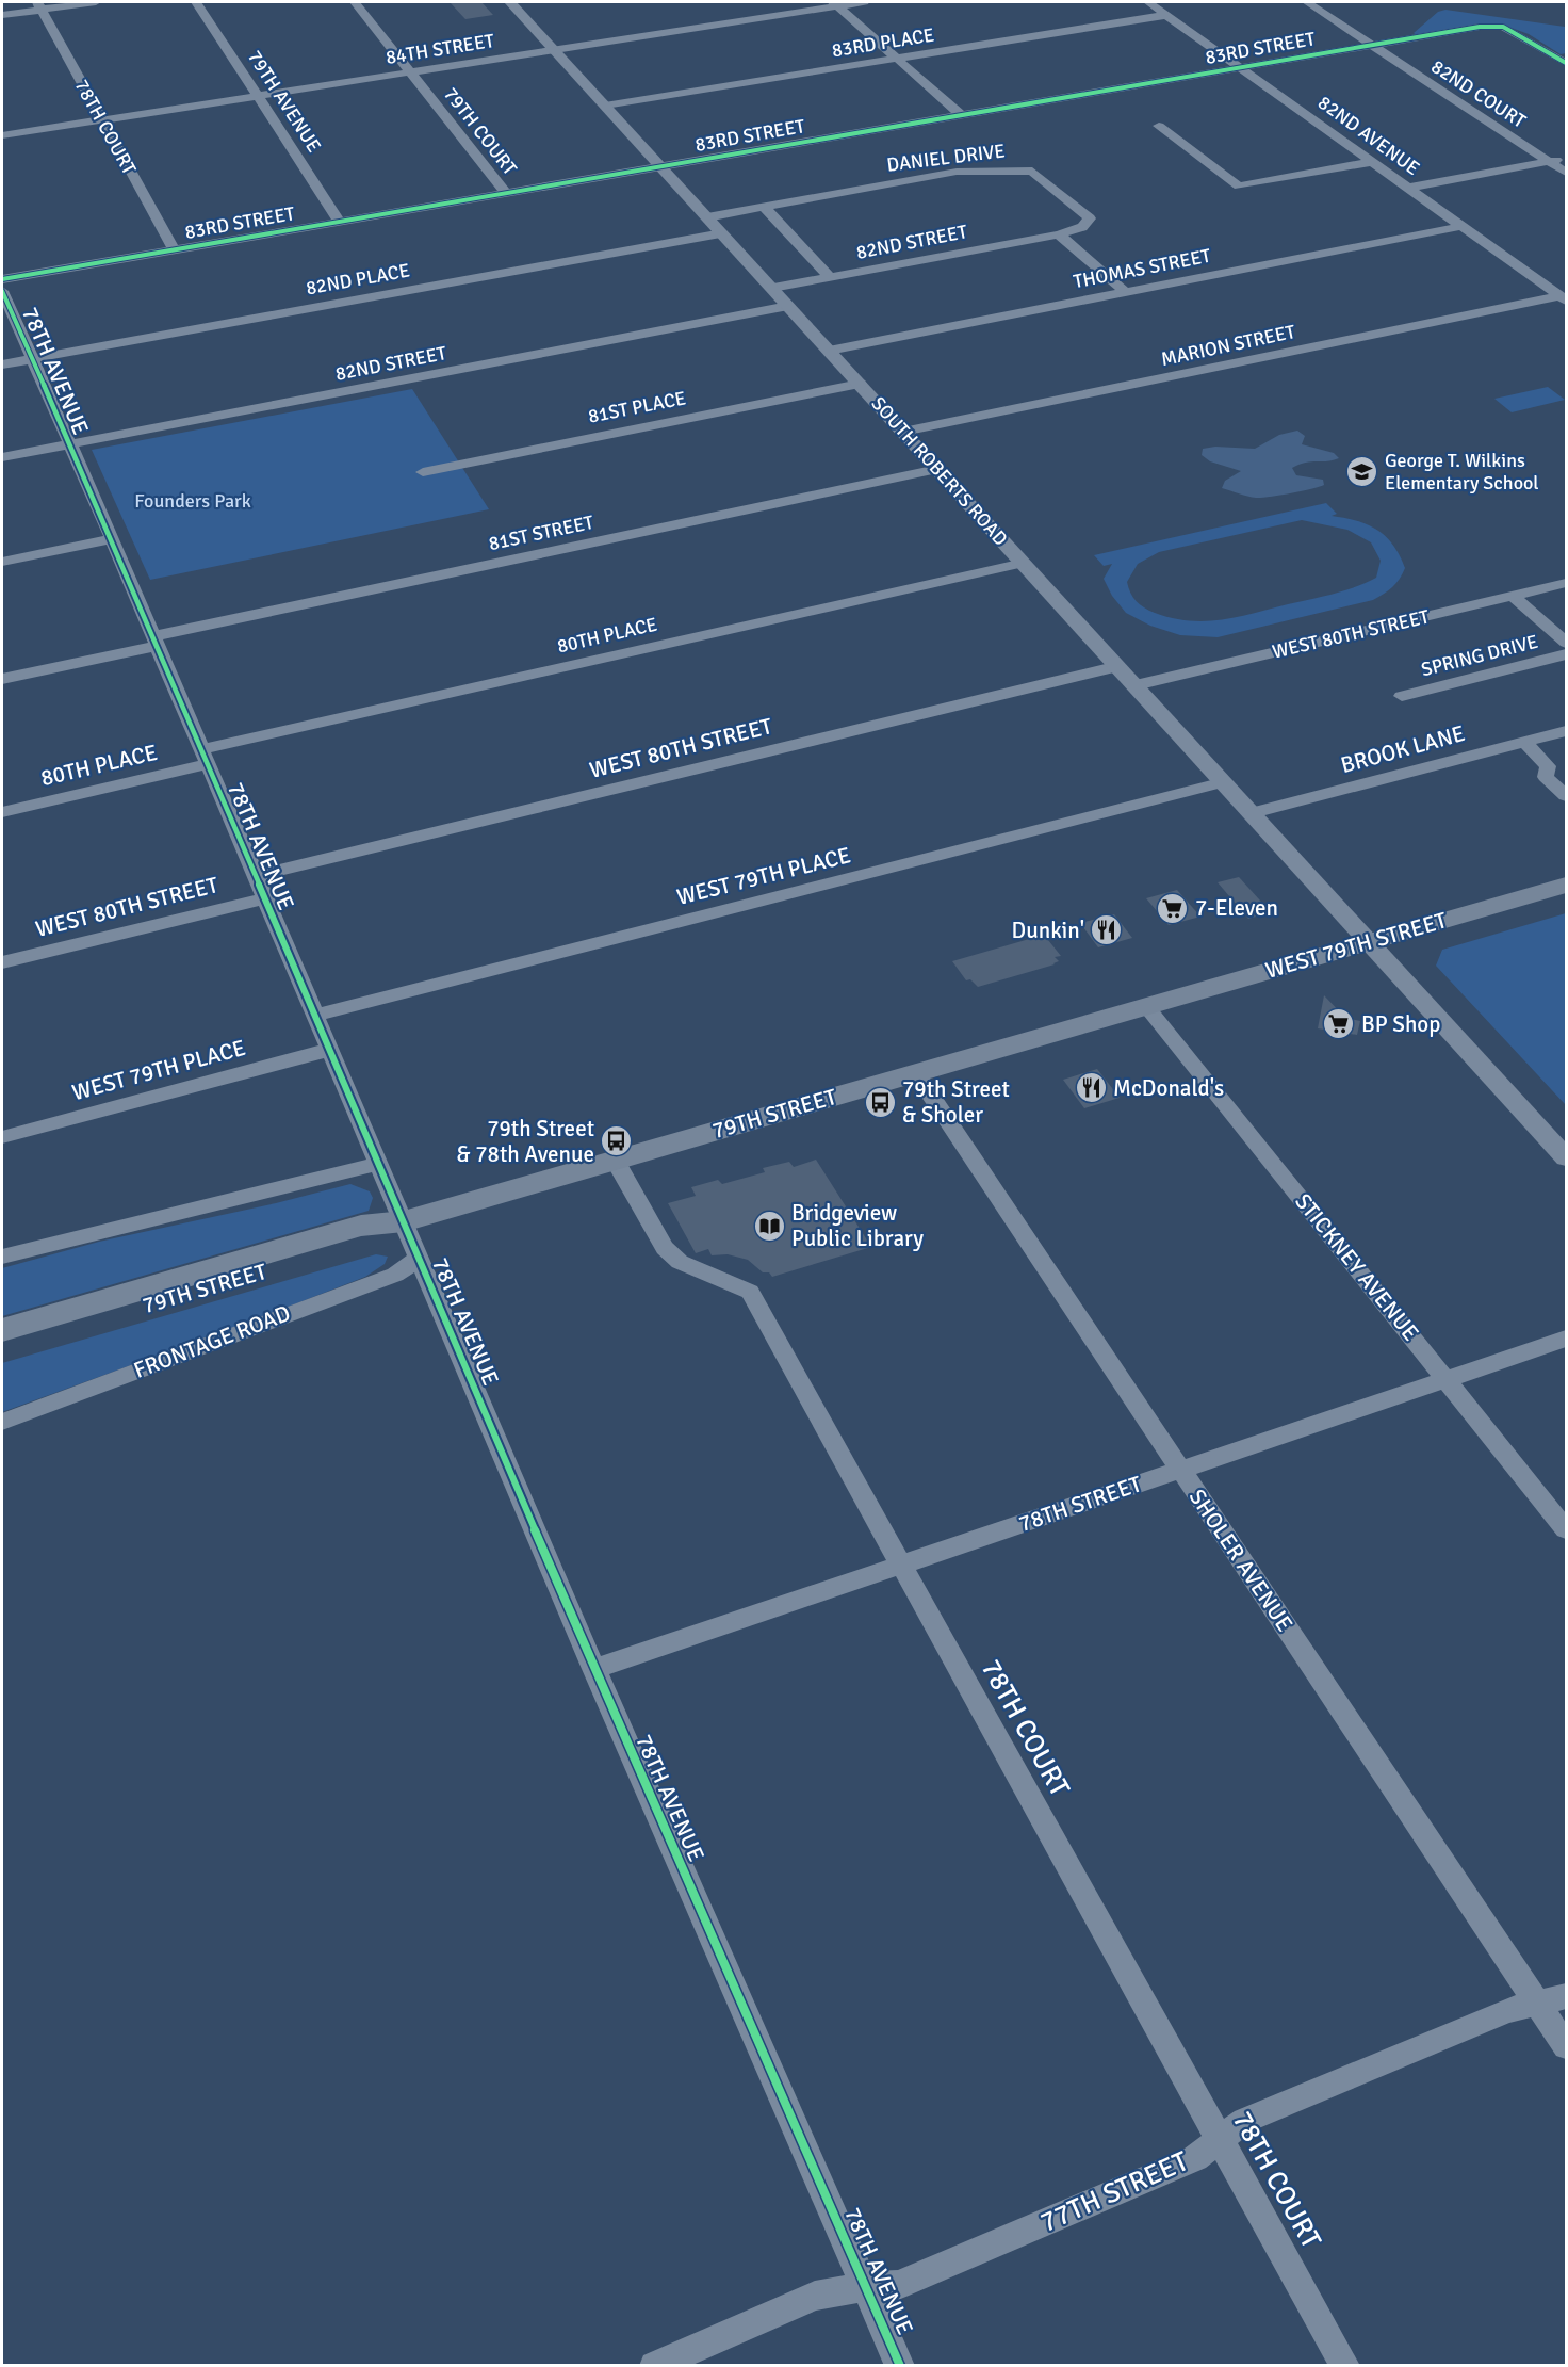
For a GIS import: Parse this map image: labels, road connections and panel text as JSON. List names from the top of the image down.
{
  "streets": {
    "main road": ["WEST 79TH STREET", "79TH STREET"],
    "street": [
      "83RD PLACE",
      "83RD STREET",
      "84TH STREET",
      "82ND COURT",
      "79TH AVENUE",
      "78TH COURT",
      "79TH COURT",
      "82ND AVENUE",
      "DANIEL DRIVE",
      "82ND STREET",
      "THOMAS STREET",
      "82ND PLACE",
      "MARION STREET",
      "78TH AVENUE",
      "81ST PLACE",
      "SOUTH ROBERTS ROAD",
      "81ST STREET",
      "WEST 80TH STREET",
      "80TH PLACE",
      "SPRING DRIVE",
      "BROOK LANE",
      "WEST 79TH PLACE",
      "STICKNEY AVENUE",
      "FRONTAGE ROAD",
      "78TH STREET",
      "SHOLER AVENUE",
      "77TH STREET"
    ]
  },
  "crossings": [
    ["83RD PLACE", "82ND AVENUE"],
    ["83RD PLACE", "SOUTH ROBERTS ROAD"],
    ["83RD STREET", "82ND COURT"],
    ["83RD STREET", "79TH AVENUE"],
    ["83RD STREET", "78TH COURT"],
    ["83RD STREET", "79TH COURT"],
    ["83RD STREET", "82ND AVENUE"],
    ["83RD STREET", "SOUTH ROBERTS ROAD"],
    ["84TH STREET", "79TH AVENUE"],
    ["84TH STREET", "78TH COURT"],
    ["84TH STREET", "79TH COURT"],
    ["84TH STREET", "SOUTH ROBERTS ROAD"],
    ["78TH COURT", "79TH STREET"],
    ["78TH COURT", "78TH STREET"],
    ["78TH COURT", "77TH STREET"],
    ["82ND AVENUE", "THOMAS STREET"],
    ["82ND AVENUE", "MARION STREET"],
    ["DANIEL DRIVE", "82ND STREET"],
    ["DANIEL DRIVE", "SOUTH ROBERTS ROAD"],
    ["82ND STREET", "78TH AVENUE"],
    ["82ND STREET", "SOUTH ROBERTS ROAD"],
    ["THOMAS STREET", "SOUTH ROBERTS ROAD"],
    ["82ND PLACE", "78TH AVENUE"],
    ["82ND PLACE", "SOUTH ROBERTS ROAD"],
    ["MARION STREET", "SOUTH ROBERTS ROAD"],
    ["78TH AVENUE", "81ST STREET"],
    ["78TH AVENUE", "WEST 80TH STREET"],
    ["78TH AVENUE", "80TH PLACE"],
    ["78TH AVENUE", "WEST 79TH PLACE"],
    ["78TH AVENUE", "79TH STREET"],
    ["78TH AVENUE", "FRONTAGE ROAD"],
    ["78TH AVENUE", "78TH STREET"],
    ["78TH AVENUE", "77TH STREET"],
    ["81ST PLACE", "SOUTH ROBERTS ROAD"],
    ["SOUTH ROBERTS ROAD", "81ST STREET"],
    ["SOUTH ROBERTS ROAD", "WEST 80TH STREET"],
    ["SOUTH ROBERTS ROAD", "80TH PLACE"],
    ["SOUTH ROBERTS ROAD", "BROOK LANE"],
    ["SOUTH ROBERTS ROAD", "WEST 79TH PLACE"],
    ["SOUTH ROBERTS ROAD", "WEST 79TH STREET"],
    ["WEST 79TH STREET", "79TH STREET"],
    ["WEST 79TH STREET", "STICKNEY AVENUE"],
    ["79TH STREET", "STICKNEY AVENUE"],
    ["79TH STREET", "SHOLER AVENUE"],
    ["STICKNEY AVENUE", "78TH STREET"],
    ["78TH STREET", "SHOLER AVENUE"],
    ["SHOLER AVENUE", "77TH STREET"]
  ],
  "parks": ["Founders Park"],
  "places": {
    "school or university": ["George T. Wilkins Elementary School"],
    "supermarket": ["7-Eleven", "BP Shop"],
    "restaurant": ["Dunkin'", "McDonald's"],
    "bus stop": ["79th Street & Sholer", "79th Street & 78th Avenue"],
    "library": ["Bridgeview Public Library"]
  }
}
